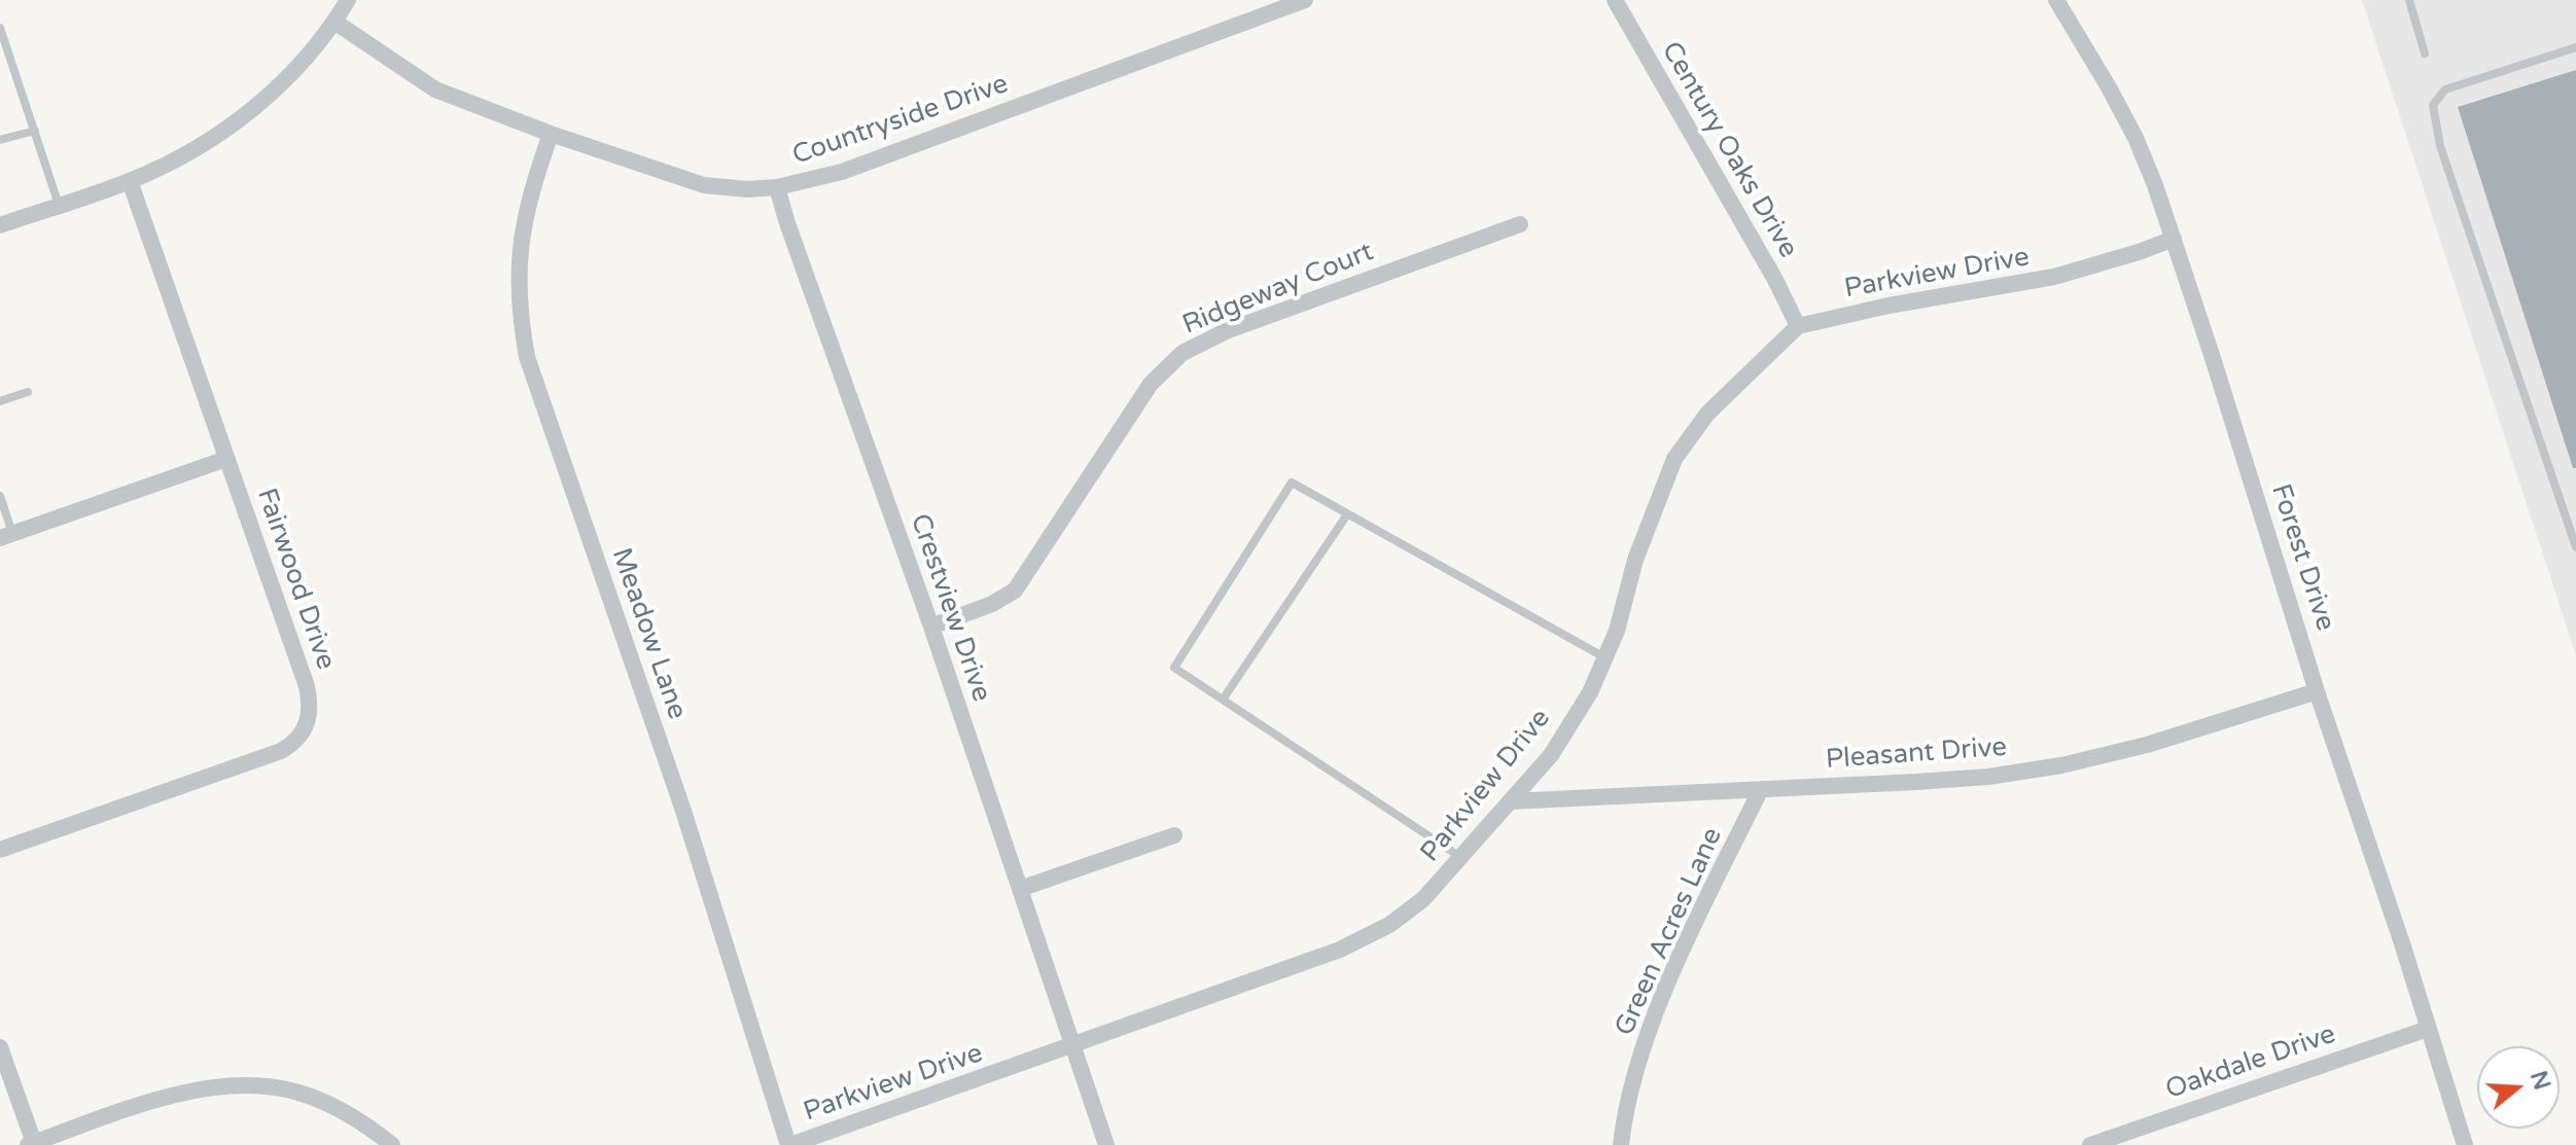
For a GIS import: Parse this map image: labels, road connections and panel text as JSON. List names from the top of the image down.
{
  "streets": {
    "street": [
      "Countryside Drive",
      "Century Oaks Drive",
      "Parkview Drive",
      "Ridgeway Court",
      "Forest Drive",
      "Fairwood Drive",
      "Crestview Drive",
      "Meadow Lane",
      "Pleasant Drive",
      "Green Acres Lane",
      "Oakdale Drive"
    ]
  },
  "crossings": [
    ["Countryside Drive", "Crestview Drive"],
    ["Countryside Drive", "Meadow Lane"],
    ["Century Oaks Drive", "Parkview Drive"],
    ["Parkview Drive", "Forest Drive"],
    ["Parkview Drive", "Crestview Drive"],
    ["Parkview Drive", "Meadow Lane"],
    ["Parkview Drive", "Pleasant Drive"],
    ["Ridgeway Court", "Crestview Drive"],
    ["Forest Drive", "Pleasant Drive"],
    ["Forest Drive", "Oakdale Drive"],
    ["Pleasant Drive", "Green Acres Lane"]
  ],
  "north": "right"
}
